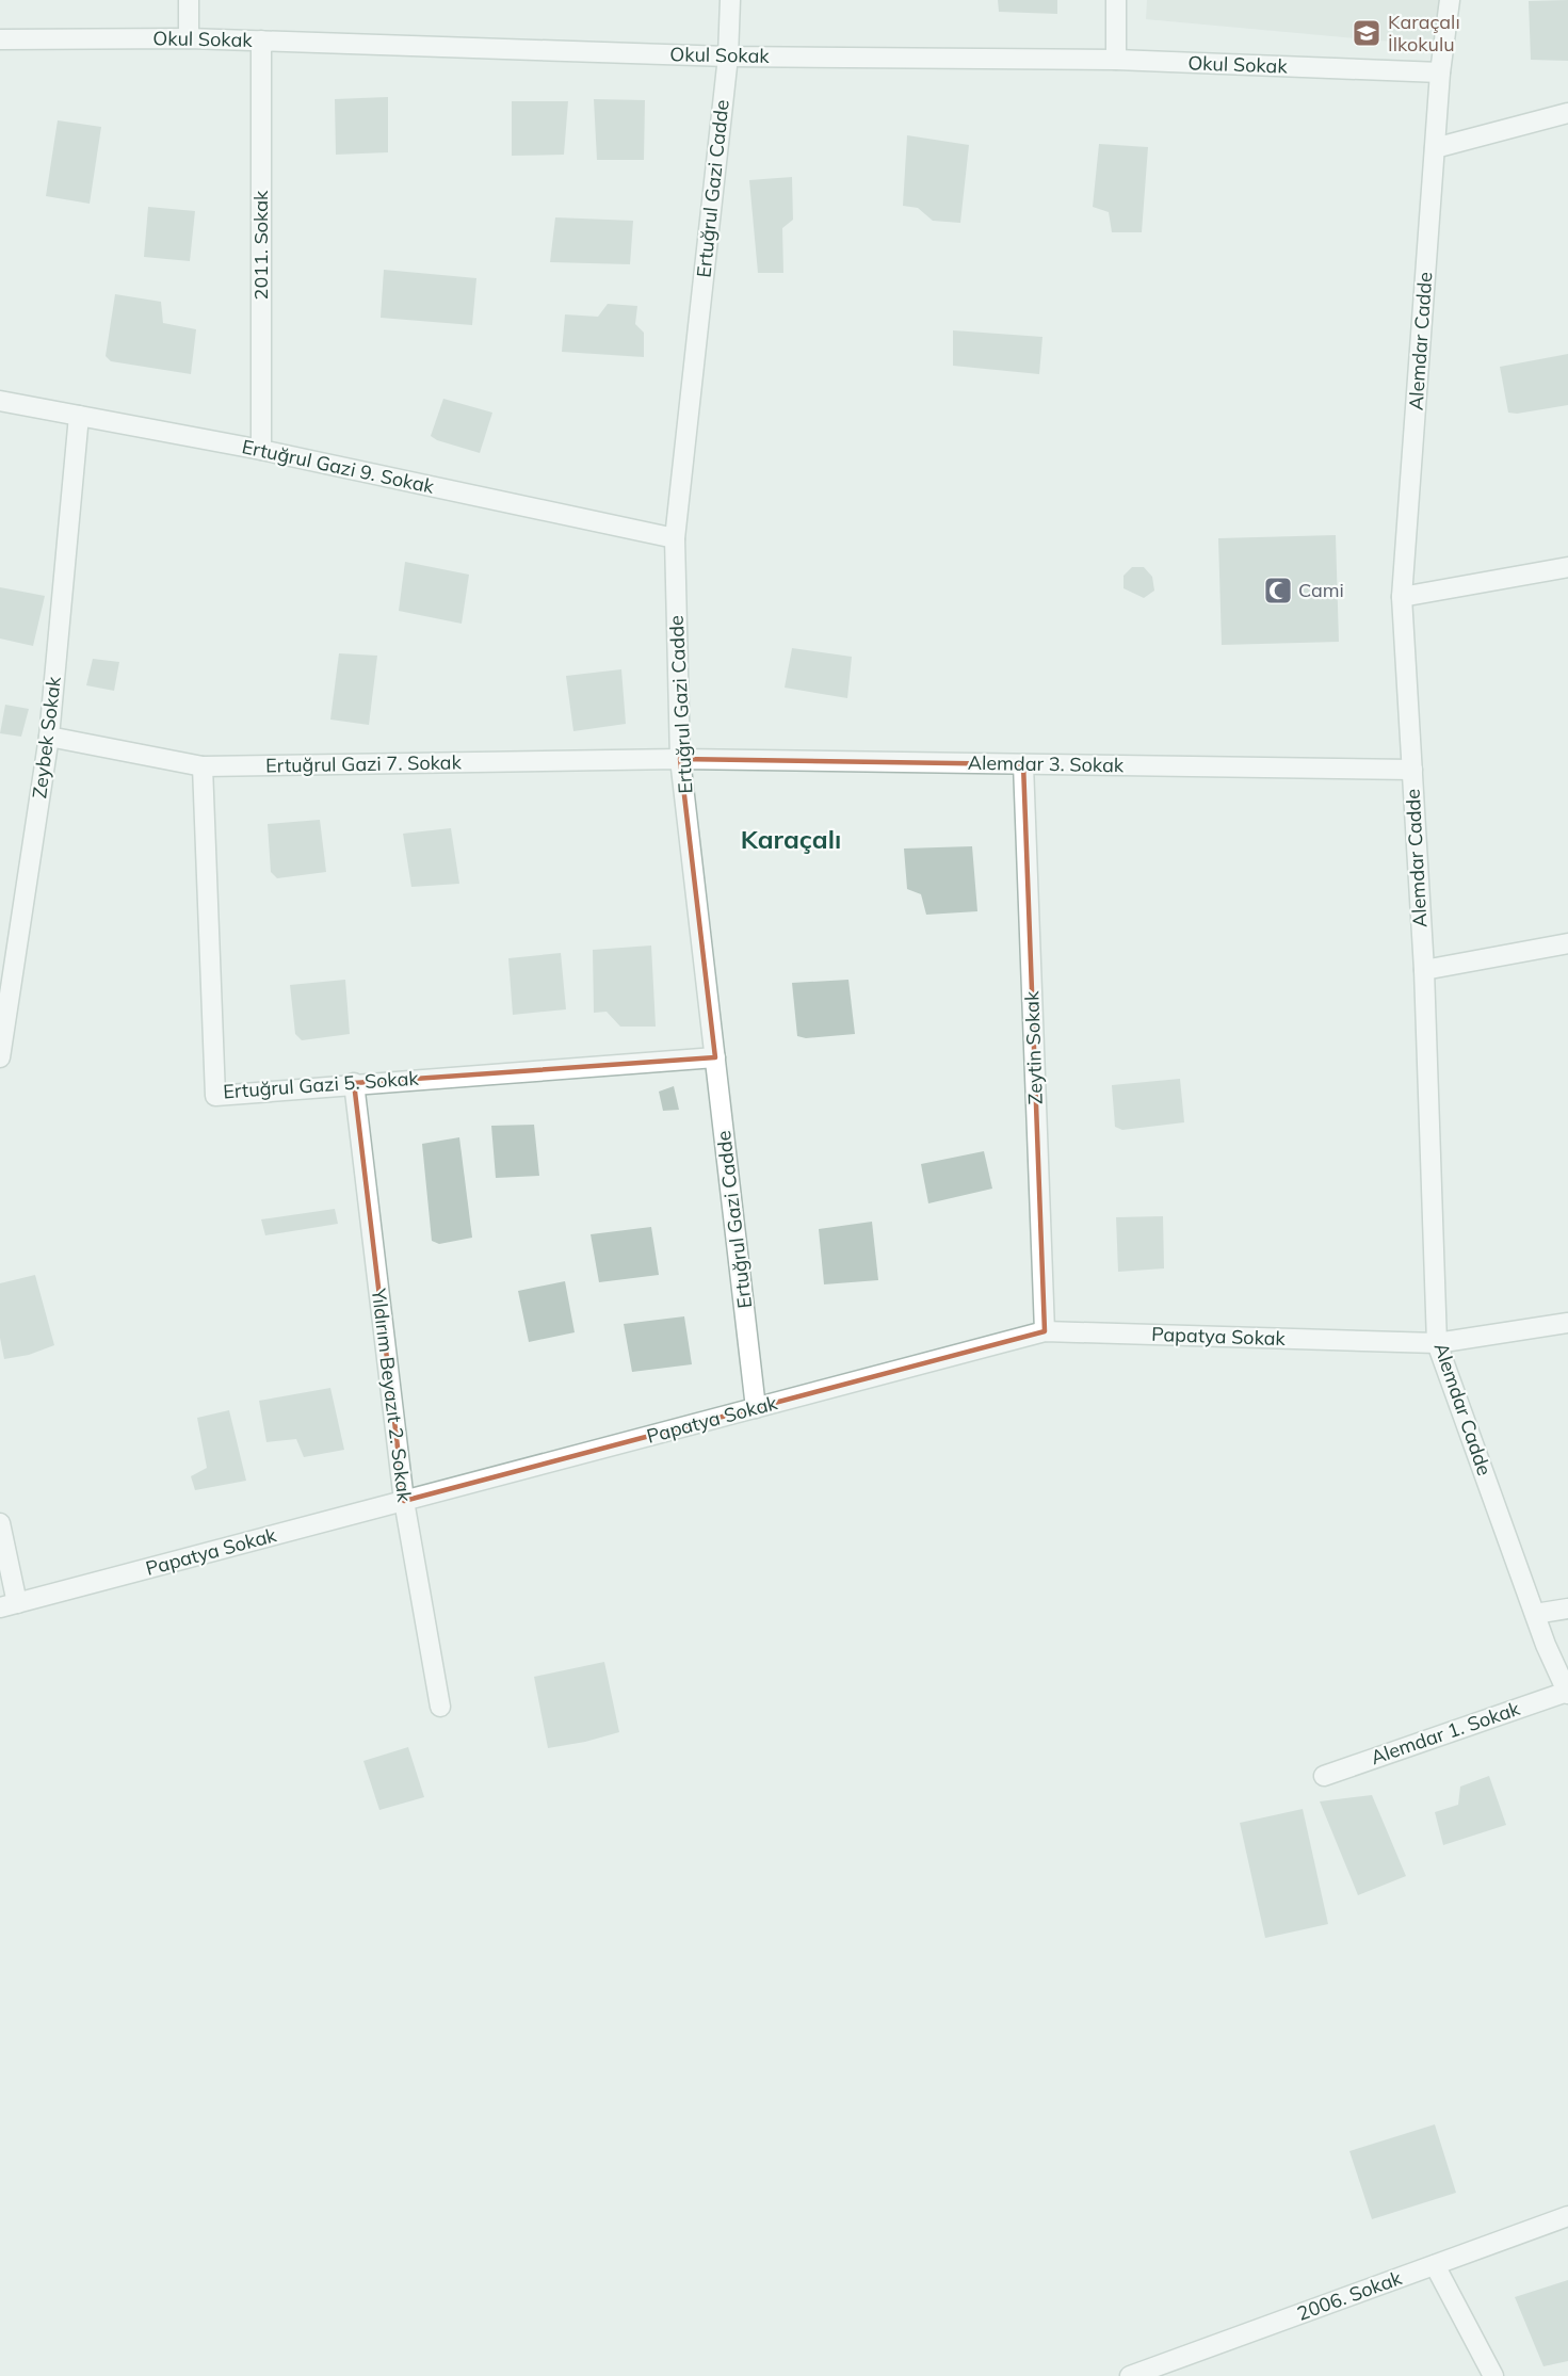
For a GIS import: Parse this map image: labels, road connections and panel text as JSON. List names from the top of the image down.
{
  "streets": {
    "street": [
      "Okul Sokak",
      "Ertuğrul Gazi Cadde",
      "2011. Sokak",
      "Alemdar Cadde",
      "Ertuğrul Gazi 9. Sokak",
      "Zeybek Sokak",
      "Ertuğrul Gazi 7. Sokak",
      "Alemdar 3. Sokak",
      "Zeytin Sokak",
      "Ertuğrul Gazi 5. Sokak",
      "Papatya Sokak",
      "Yıldırım Beyazıt 2. Sokak",
      "Alemdar 1. Sokak",
      "2006. Sokak"
    ]
  },
  "crossings": [
    ["Okul Sokak", "Ertuğrul Gazi Cadde"],
    ["Okul Sokak", "2011. Sokak"],
    ["Okul Sokak", "Alemdar Cadde"],
    ["Ertuğrul Gazi Cadde", "Ertuğrul Gazi 9. Sokak"],
    ["Ertuğrul Gazi Cadde", "Ertuğrul Gazi 7. Sokak"],
    ["Ertuğrul Gazi Cadde", "Alemdar 3. Sokak"],
    ["Ertuğrul Gazi Cadde", "Ertuğrul Gazi 5. Sokak"],
    ["Ertuğrul Gazi Cadde", "Papatya Sokak"],
    ["2011. Sokak", "Ertuğrul Gazi 9. Sokak"],
    ["Alemdar Cadde", "Alemdar 3. Sokak"],
    ["Alemdar Cadde", "Papatya Sokak"],
    ["Alemdar Cadde", "Alemdar 1. Sokak"],
    ["Ertuğrul Gazi 9. Sokak", "Zeybek Sokak"],
    ["Zeybek Sokak", "Ertuğrul Gazi 7. Sokak"],
    ["Ertuğrul Gazi 7. Sokak", "Alemdar 3. Sokak"],
    ["Ertuğrul Gazi 7. Sokak", "Ertuğrul Gazi 5. Sokak"],
    ["Alemdar 3. Sokak", "Zeytin Sokak"],
    ["Zeytin Sokak", "Papatya Sokak"],
    ["Ertuğrul Gazi 5. Sokak", "Yıldırım Beyazıt 2. Sokak"],
    ["Papatya Sokak", "Yıldırım Beyazıt 2. Sokak"]
  ],
  "districts": ["Karaçalı"],
  "places": {
    "school or university": ["Karaçalı İlkokulu"],
    "mosque": ["Cami"]
  }
}
